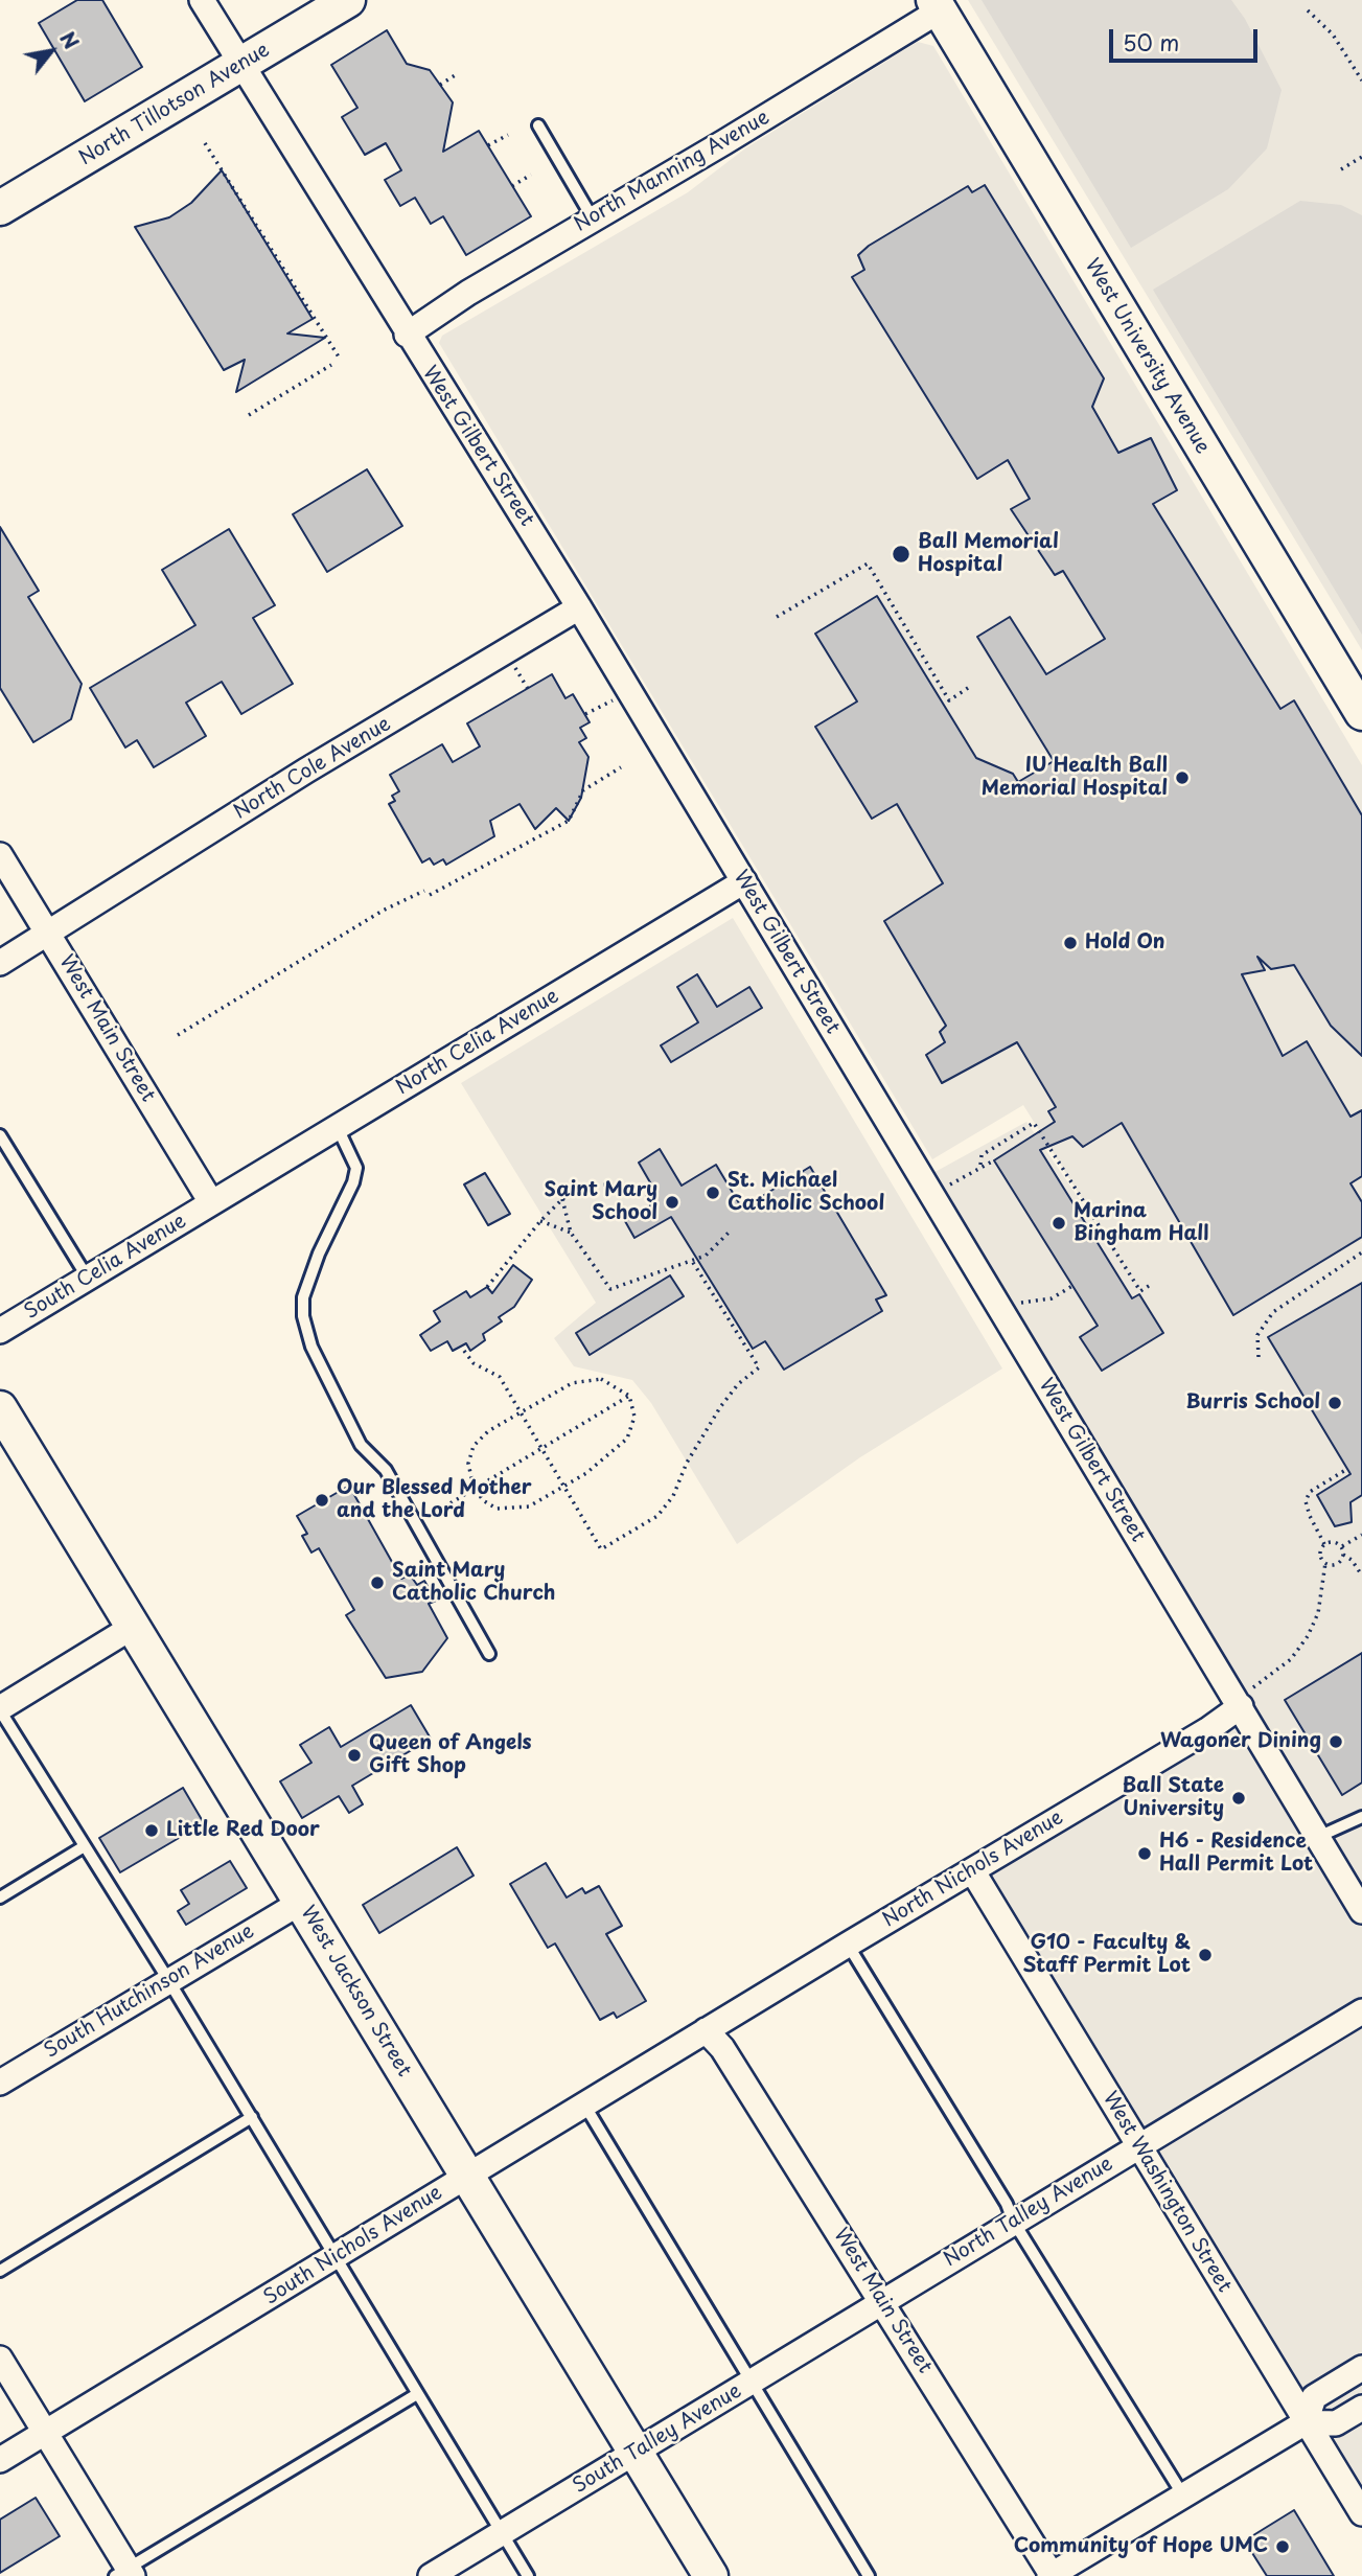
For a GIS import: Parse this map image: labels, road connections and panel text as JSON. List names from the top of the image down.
{
  "streets": {
    "main road": ["North Tillotson Avenue", "West University Avenue", "West Jackson Street"],
    "street": [
      "North Manning Avenue",
      "West Gilbert Street",
      "North Cole Avenue",
      "West Main Street",
      "North Celia Avenue",
      "South Celia Avenue",
      "North Nichols Avenue",
      "South Hutchinson Avenue",
      "West Washington Street",
      "North Talley Avenue",
      "South Nichols Avenue",
      "South Talley Avenue"
    ]
  },
  "crossings": [
    ["North Tillotson Avenue", "West Gilbert Street"],
    ["North Manning Avenue", "West University Avenue"],
    ["North Manning Avenue", "West Gilbert Street"],
    ["West Gilbert Street", "North Cole Avenue"],
    ["West Gilbert Street", "North Celia Avenue"],
    ["West Gilbert Street", "North Nichols Avenue"],
    ["North Cole Avenue", "West Main Street"],
    ["West Main Street", "North Celia Avenue"],
    ["West Main Street", "South Celia Avenue"],
    ["West Main Street", "North Nichols Avenue"],
    ["West Main Street", "North Talley Avenue"],
    ["West Main Street", "South Nichols Avenue"],
    ["West Main Street", "South Talley Avenue"],
    ["North Celia Avenue", "South Celia Avenue"],
    ["North Nichols Avenue", "West Washington Street"],
    ["North Nichols Avenue", "South Nichols Avenue"],
    ["South Hutchinson Avenue", "West Jackson Street"],
    ["West Jackson Street", "South Nichols Avenue"],
    ["West Jackson Street", "South Talley Avenue"],
    ["West Washington Street", "North Talley Avenue"],
    ["North Talley Avenue", "South Talley Avenue"]
  ],
  "places": [
    "Ball Memorial Hospital",
    "IU Health Ball Memorial Hospital",
    "Hold On",
    "St. Michael Catholic School",
    "Saint Mary School",
    "Marina Bingham Hall",
    "Burris School",
    "Our Blessed Mother and the Lord",
    "Saint Mary Catholic Church",
    "Wagoner Dining",
    "Queen of Angels Gift Shop",
    "Ball State University",
    "Little Red Door",
    "H6 - Residence Hall Permit Lot",
    "G10 - Faculty & Staff Permit Lot",
    "Community of Hope UMC"
  ],
  "scale_bar": "50 m",
  "north": "top right"
}
